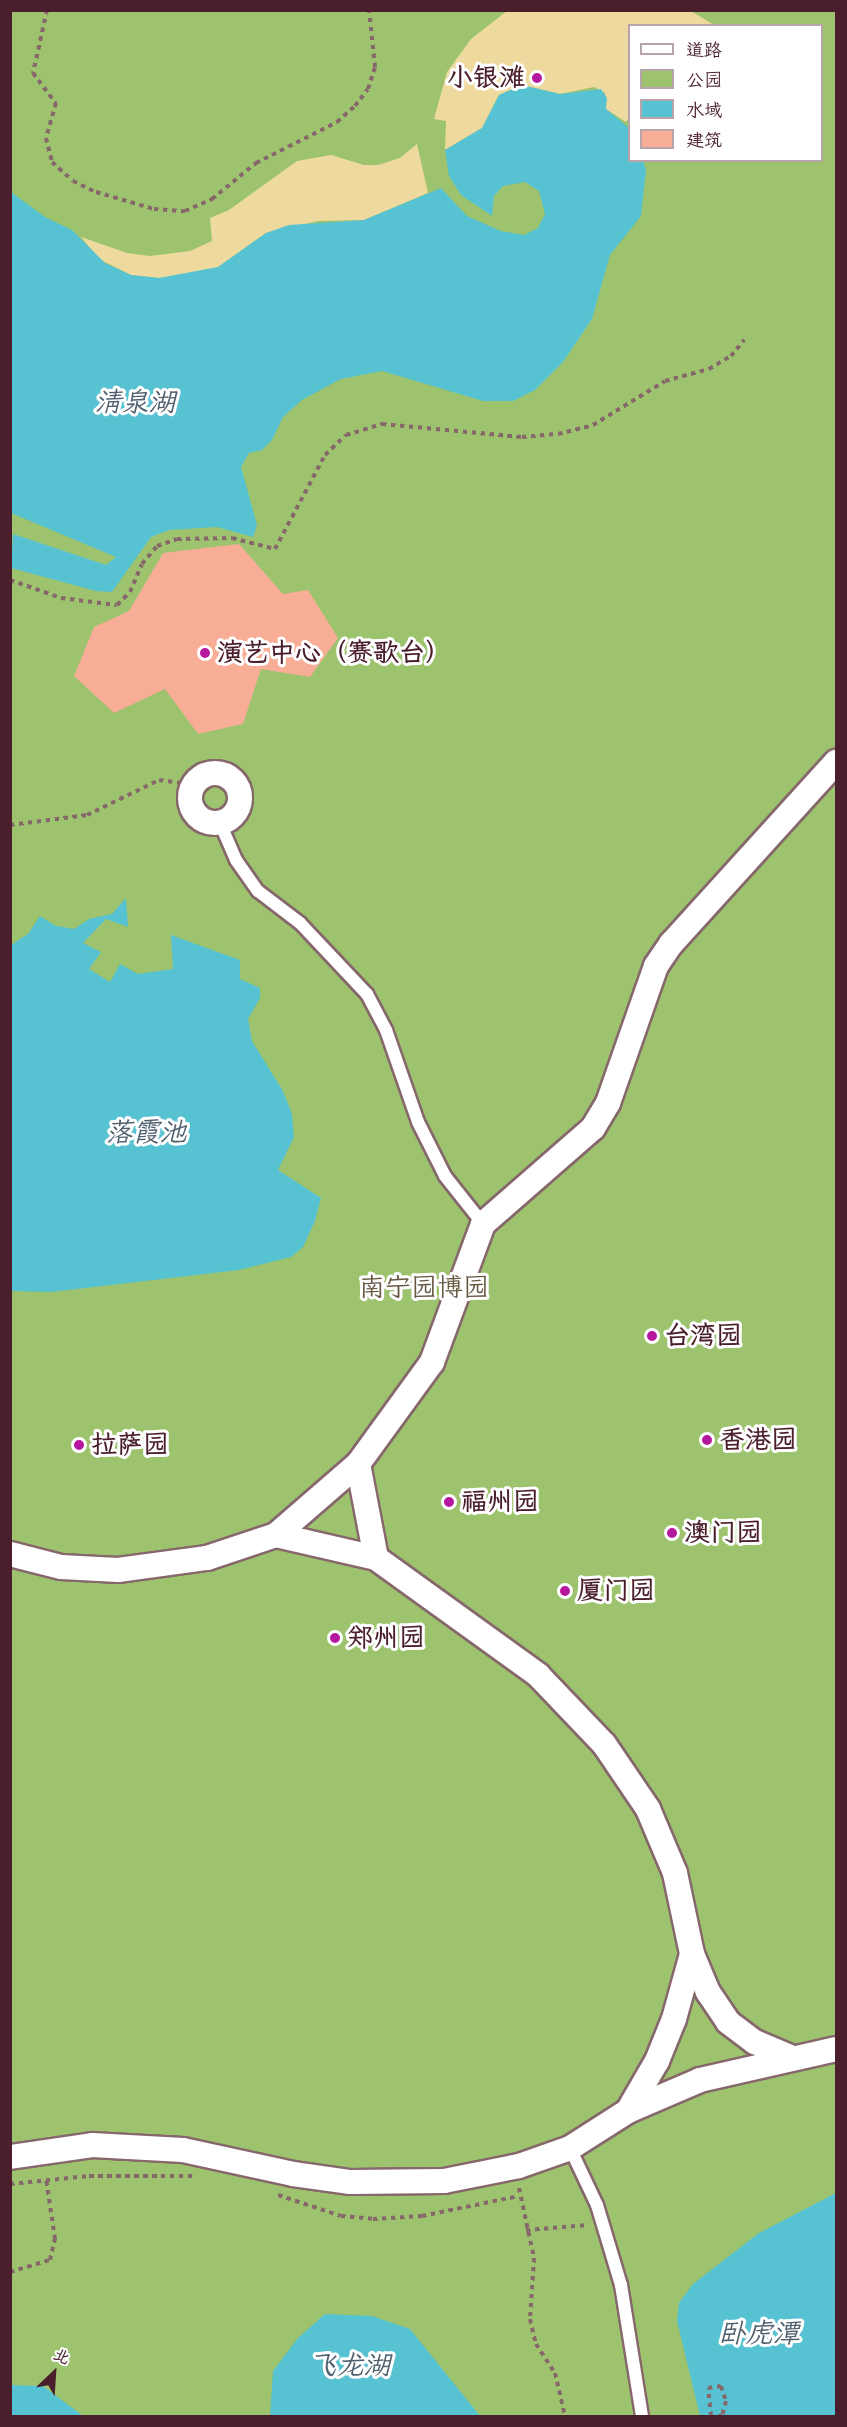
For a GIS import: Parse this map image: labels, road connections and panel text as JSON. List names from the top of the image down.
{
  "water": [
    "清泉湖",
    "落霞池",
    "卧虎潭",
    "飞龙湖"
  ],
  "parks": ["南宁园博园"],
  "places": [
    "小银滩",
    "演艺中心（赛歌台）",
    "台湾园",
    "香港园",
    "拉萨园",
    "福州园",
    "澳门园",
    "厦门园",
    "郑州园"
  ],
  "legend": [
    "道路",
    "公园",
    "水域",
    "建筑"
  ],
  "north": "top right"
}
